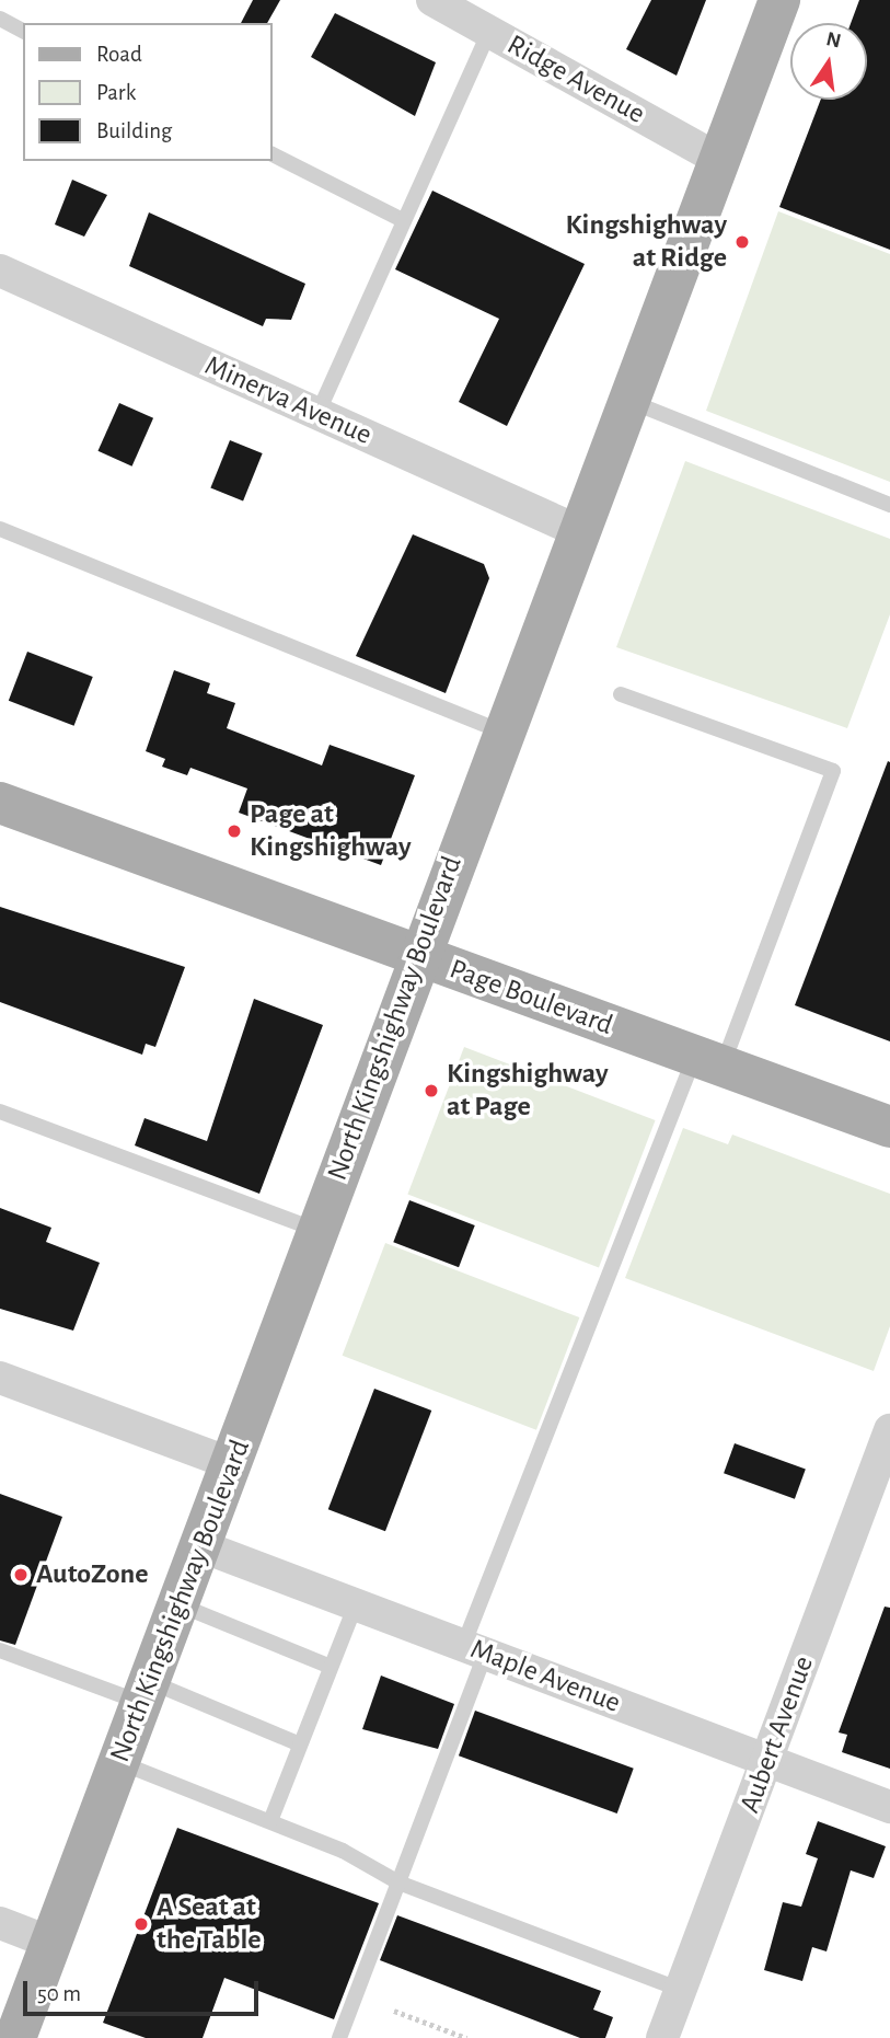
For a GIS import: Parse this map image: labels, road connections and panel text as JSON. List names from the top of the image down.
{
  "streets": {
    "main road": ["Page Boulevard", "North Kingshighway Boulevard"],
    "street": [
      "Ridge Avenue",
      "Minerva Avenue",
      "Maple Avenue",
      "Aubert Avenue"
    ]
  },
  "crossings": [
    ["Ridge Avenue", "North Kingshighway Boulevard"],
    ["Minerva Avenue", "North Kingshighway Boulevard"],
    ["Page Boulevard", "North Kingshighway Boulevard"],
    ["North Kingshighway Boulevard", "Maple Avenue"],
    ["Maple Avenue", "Aubert Avenue"]
  ],
  "places": [
    "Kingshighway at Ridge",
    "Page at Kingshighway",
    "Kingshighway at Page",
    "AutoZone",
    "A Seat at the Table"
  ],
  "legend": ["Road", "Park", "Building"],
  "scale_bar": "50 m",
  "north": "top"
}
